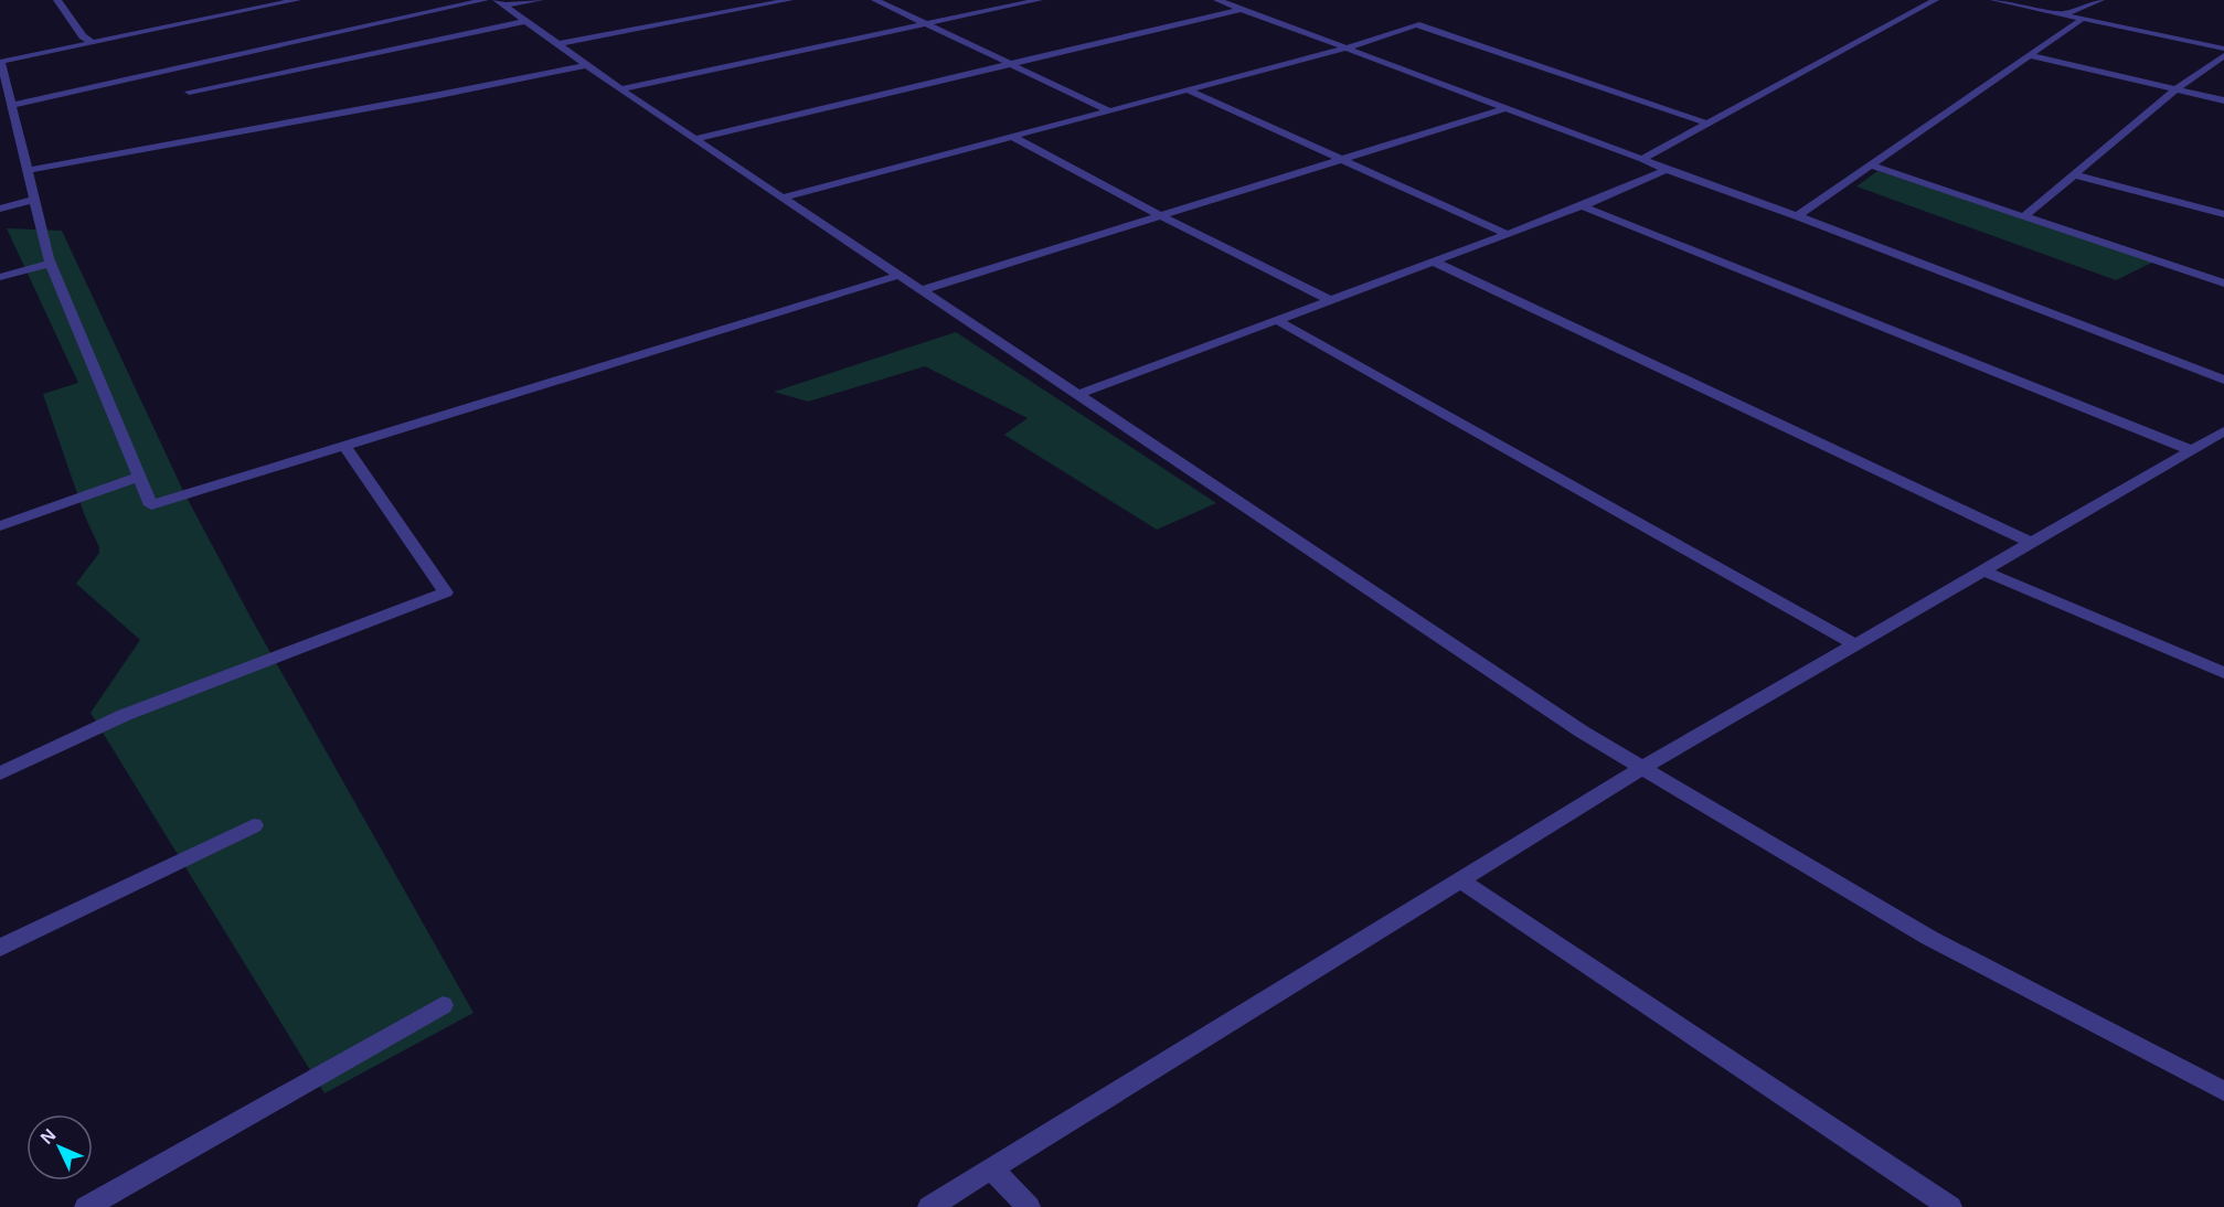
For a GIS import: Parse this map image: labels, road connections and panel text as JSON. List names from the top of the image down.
{
  "north": "top left"
}
